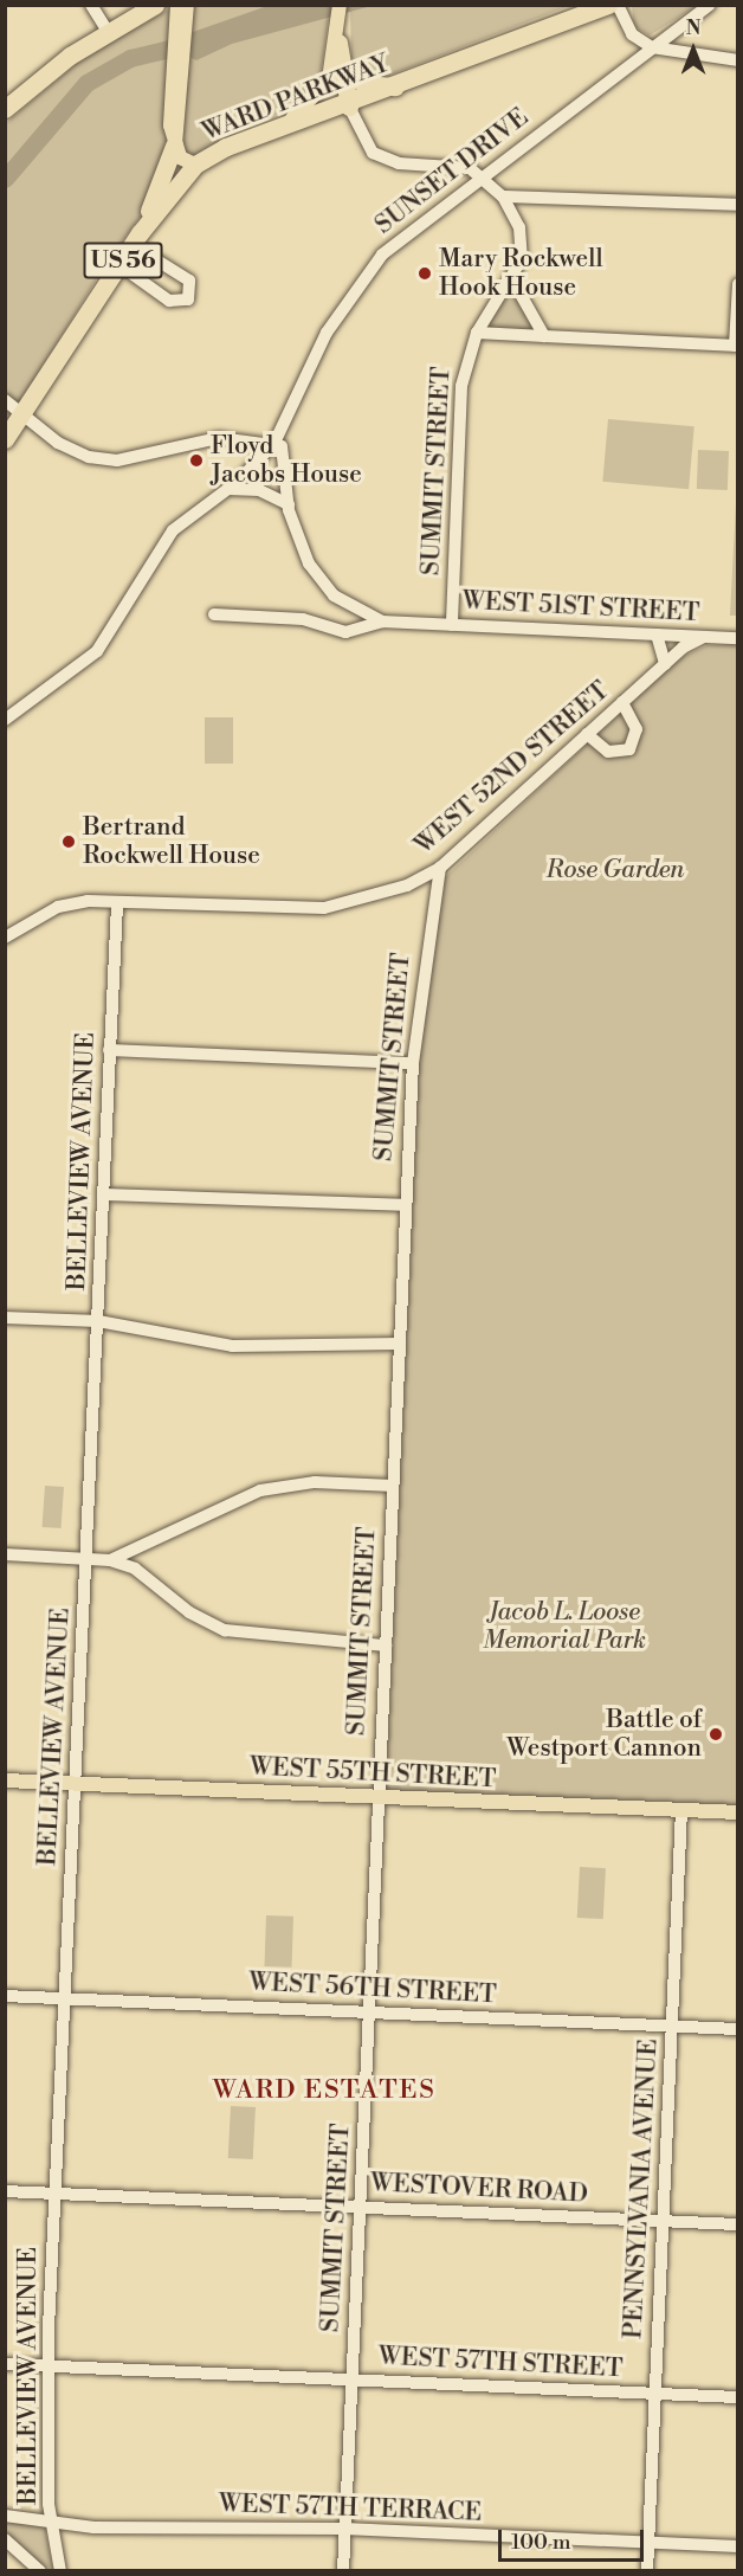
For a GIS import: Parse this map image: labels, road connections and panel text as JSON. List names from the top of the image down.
{
  "streets": {
    "highway": ["WARD PARKWAY", "US 56"],
    "main road": ["WEST 55TH STREET"],
    "street": [
      "SUNSET DRIVE",
      "SUMMIT STREET",
      "WEST 51ST STREET",
      "WEST 52ND STREET",
      "BELLEVIEW AVENUE",
      "WEST 56TH STREET",
      "WESTOVER ROAD",
      "PENNSYLVANIA AVENUE",
      "WEST 57TH STREET",
      "WEST 57TH TERRACE"
    ]
  },
  "crossings": [
    ["WARD PARKWAY", "US 56"],
    ["WARD PARKWAY", "SUMMIT STREET"],
    ["SUNSET DRIVE", "SUMMIT STREET"],
    ["SUMMIT STREET", "WEST 51ST STREET"],
    ["SUMMIT STREET", "WEST 52ND STREET"],
    ["SUMMIT STREET", "WEST 55TH STREET"],
    ["SUMMIT STREET", "WEST 56TH STREET"],
    ["SUMMIT STREET", "WESTOVER ROAD"],
    ["SUMMIT STREET", "WEST 57TH STREET"],
    ["SUMMIT STREET", "WEST 57TH TERRACE"],
    ["WEST 51ST STREET", "WEST 52ND STREET"],
    ["WEST 52ND STREET", "BELLEVIEW AVENUE"],
    ["BELLEVIEW AVENUE", "WEST 55TH STREET"],
    ["BELLEVIEW AVENUE", "WEST 56TH STREET"],
    ["BELLEVIEW AVENUE", "WESTOVER ROAD"],
    ["BELLEVIEW AVENUE", "WEST 57TH STREET"],
    ["BELLEVIEW AVENUE", "WEST 57TH TERRACE"],
    ["WEST 55TH STREET", "PENNSYLVANIA AVENUE"],
    ["WEST 56TH STREET", "PENNSYLVANIA AVENUE"],
    ["WESTOVER ROAD", "PENNSYLVANIA AVENUE"],
    ["PENNSYLVANIA AVENUE", "WEST 57TH STREET"],
    ["PENNSYLVANIA AVENUE", "WEST 57TH TERRACE"]
  ],
  "districts": ["WARD ESTATES"],
  "parks": ["Rose Garden", "Jacob L. Loose Memorial Park"],
  "places": [
    "Mary Rockwell Hook House",
    "Floyd Jacobs House",
    "Bertrand Rockwell House",
    "Battle of Westport Cannon"
  ],
  "scale_bar": "100 m",
  "north": "top"
}
